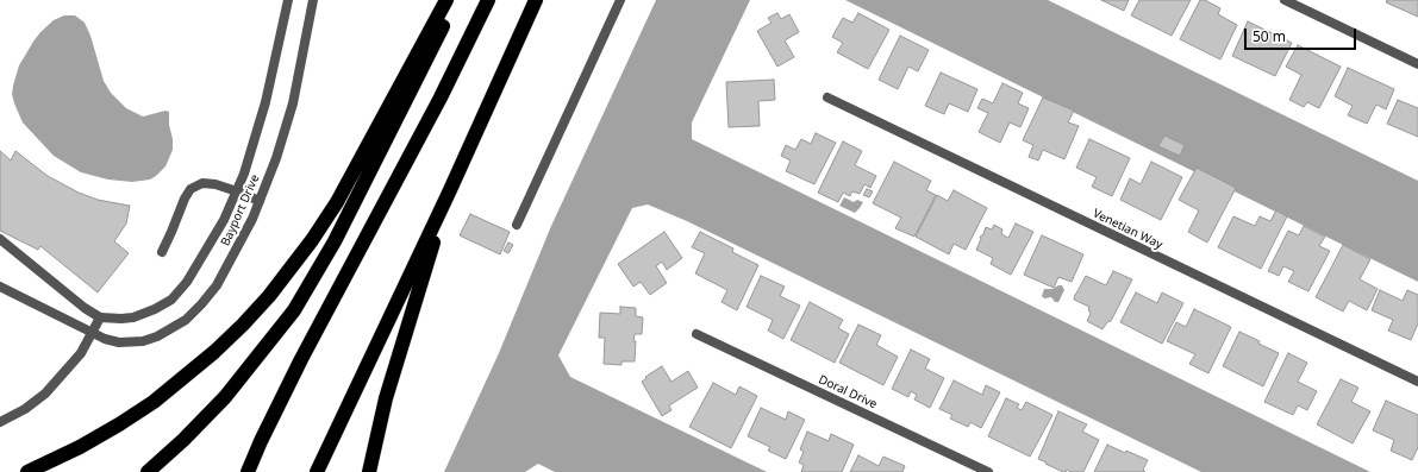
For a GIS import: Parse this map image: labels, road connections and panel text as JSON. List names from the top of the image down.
{
  "streets": {
    "street": ["Bayport Drive", "Venetian Way", "Doral Drive"]
  },
  "scale_bar": "50 m"
}
